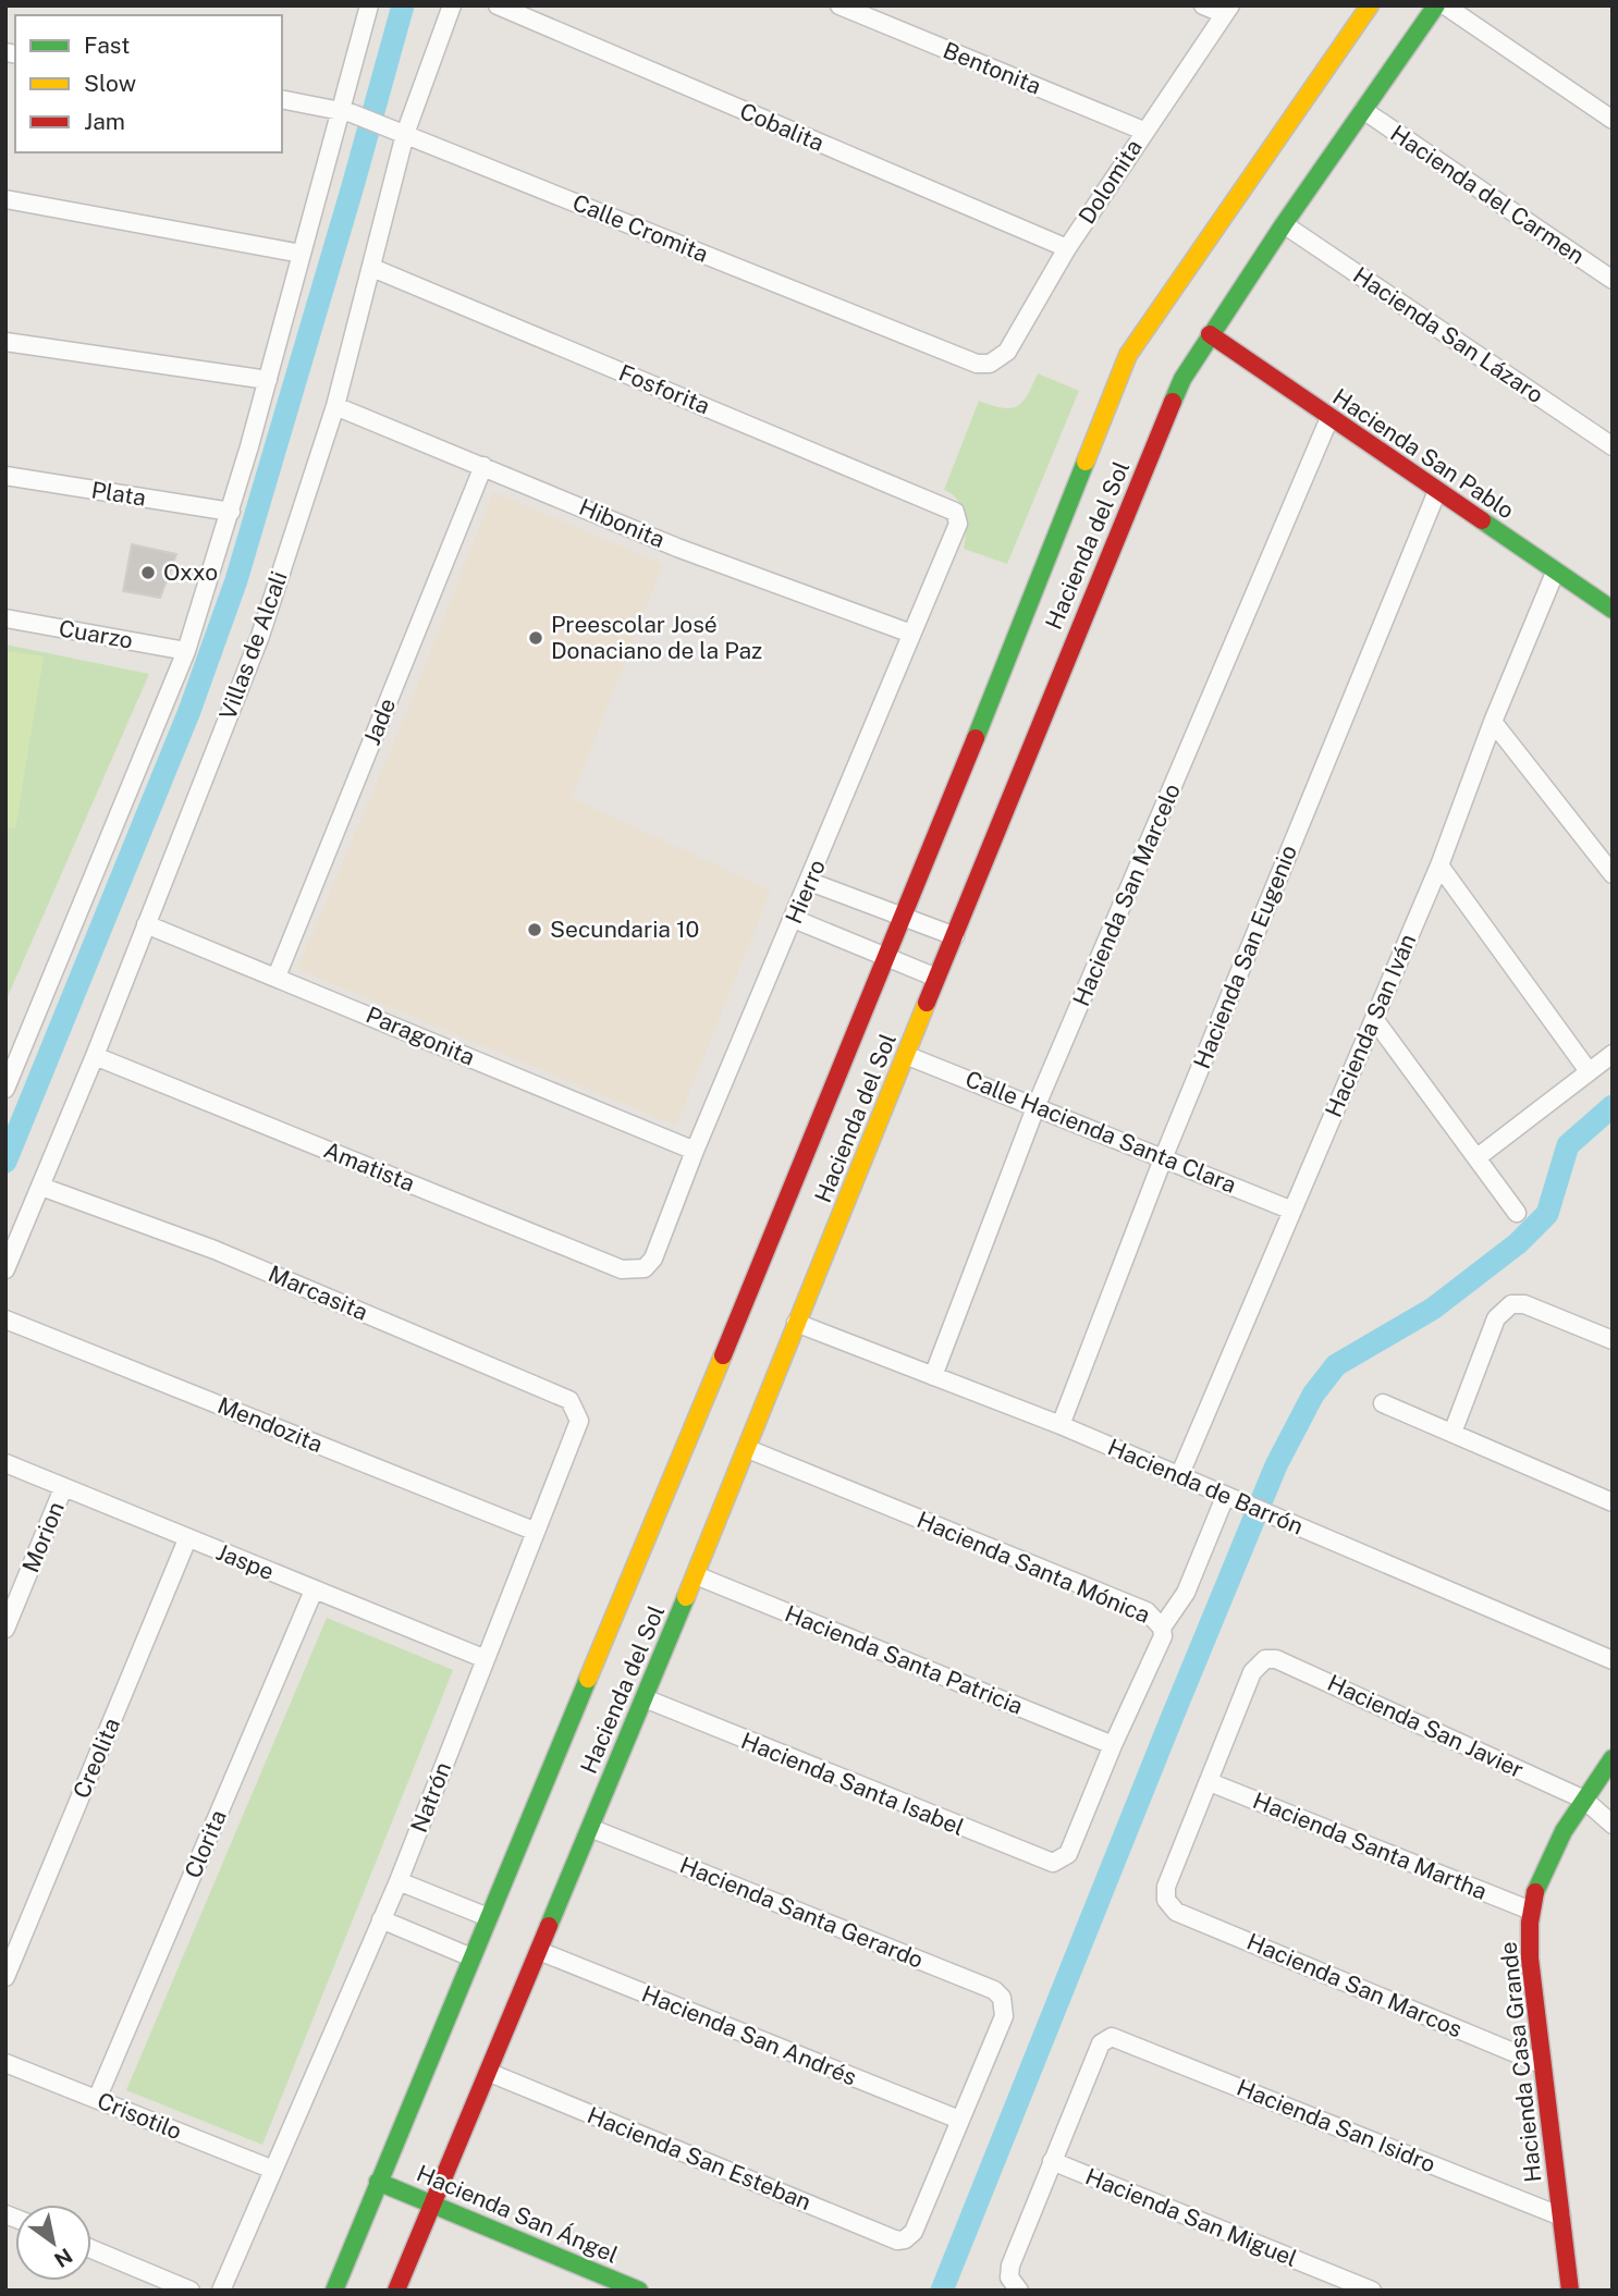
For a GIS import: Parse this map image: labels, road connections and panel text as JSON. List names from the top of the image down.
{
  "streets": {
    "street": [
      "Bentonita",
      "Cobalita",
      "Dolomita",
      "Hacienda del Carmen",
      "Calle Cromita",
      "Hacienda San Lázaro",
      "Fosforita",
      "Hacienda San Pablo",
      "Plata",
      "Hibonita",
      "Hacienda del Sol",
      "Cuarzo",
      "Villas de Alcali",
      "Jade",
      "Hierro",
      "Hacienda San Marcelo",
      "Hacienda San Eugenio",
      "Hacienda San Iván",
      "Paragonita",
      "Calle Hacienda Santa Clara",
      "Amatista",
      "Marcasita",
      "Mendozita",
      "Hacienda de Barrón",
      "Morion",
      "Jaspe",
      "Hacienda Santa Mónica",
      "Hacienda Santa Patricia",
      "Hacienda San Javier",
      "Creolita",
      "Hacienda Santa Isabel",
      "Natrón",
      "Clorita",
      "Hacienda Santa Martha",
      "Hacienda Santa Gerardo",
      "Hacienda San Marcos",
      "Hacienda San Andrés",
      "Hacienda Casa Grande",
      "Crisotilo",
      "Hacienda San Isidro",
      "Hacienda San Esteban",
      "Hacienda San Ángel",
      "Hacienda San Miguel"
    ]
  },
  "crossings": [
    ["Bentonita", "Dolomita"],
    ["Cobalita", "Dolomita"],
    ["Dolomita", "Calle Cromita"],
    ["Hacienda del Carmen", "Hacienda del Sol"],
    ["Calle Cromita", "Villas de Alcali"],
    ["Hacienda San Lázaro", "Hacienda del Sol"],
    ["Fosforita", "Villas de Alcali"],
    ["Fosforita", "Hierro"],
    ["Hacienda San Pablo", "Hacienda del Sol"],
    ["Hacienda San Pablo", "Hacienda San Marcelo"],
    ["Hacienda San Pablo", "Hacienda San Eugenio"],
    ["Hacienda San Pablo", "Hacienda San Iván"],
    ["Hibonita", "Villas de Alcali"],
    ["Hibonita", "Jade"],
    ["Hibonita", "Hierro"],
    ["Hacienda del Sol", "Calle Hacienda Santa Clara"],
    ["Hacienda del Sol", "Hacienda de Barrón"],
    ["Hacienda del Sol", "Hacienda Santa Mónica"],
    ["Hacienda del Sol", "Hacienda Santa Patricia"],
    ["Hacienda del Sol", "Hacienda Santa Isabel"],
    ["Hacienda del Sol", "Hacienda Santa Gerardo"],
    ["Hacienda del Sol", "Hacienda San Andrés"],
    ["Hacienda del Sol", "Hacienda San Esteban"],
    ["Hacienda del Sol", "Hacienda San Ángel"],
    ["Villas de Alcali", "Paragonita"],
    ["Villas de Alcali", "Amatista"],
    ["Villas de Alcali", "Marcasita"],
    ["Jade", "Paragonita"],
    ["Hierro", "Paragonita"],
    ["Hierro", "Amatista"],
    ["Hacienda San Marcelo", "Calle Hacienda Santa Clara"],
    ["Hacienda San Marcelo", "Hacienda de Barrón"],
    ["Hacienda San Eugenio", "Calle Hacienda Santa Clara"],
    ["Hacienda San Eugenio", "Hacienda de Barrón"],
    ["Hacienda San Iván", "Calle Hacienda Santa Clara"],
    ["Hacienda San Iván", "Hacienda de Barrón"],
    ["Marcasita", "Natrón"],
    ["Mendozita", "Natrón"],
    ["Morion", "Jaspe"],
    ["Jaspe", "Creolita"],
    ["Jaspe", "Natrón"],
    ["Jaspe", "Clorita"],
    ["Hacienda Santa Mónica", "Hacienda Santa Patricia"],
    ["Hacienda Santa Mónica", "Hacienda Santa Isabel"],
    ["Hacienda San Javier", "Hacienda Santa Martha"],
    ["Hacienda San Javier", "Hacienda San Marcos"],
    ["Hacienda San Javier", "Hacienda Casa Grande"],
    ["Natrón", "Crisotilo"],
    ["Clorita", "Crisotilo"],
    ["Hacienda Santa Martha", "Hacienda San Marcos"],
    ["Hacienda Santa Martha", "Hacienda Casa Grande"],
    ["Hacienda Santa Gerardo", "Hacienda San Andrés"],
    ["Hacienda Santa Gerardo", "Hacienda San Esteban"],
    ["Hacienda San Marcos", "Hacienda Casa Grande"],
    ["Hacienda San Andrés", "Hacienda San Esteban"],
    ["Hacienda Casa Grande", "Hacienda San Isidro"],
    ["Hacienda San Isidro", "Hacienda San Miguel"]
  ],
  "places": ["Oxxo", "Preescolar José Donaciano de la Paz", "Secundaria 10"],
  "legend": ["Fast", "Slow", "Jam"],
  "north": "bottom right"
}
